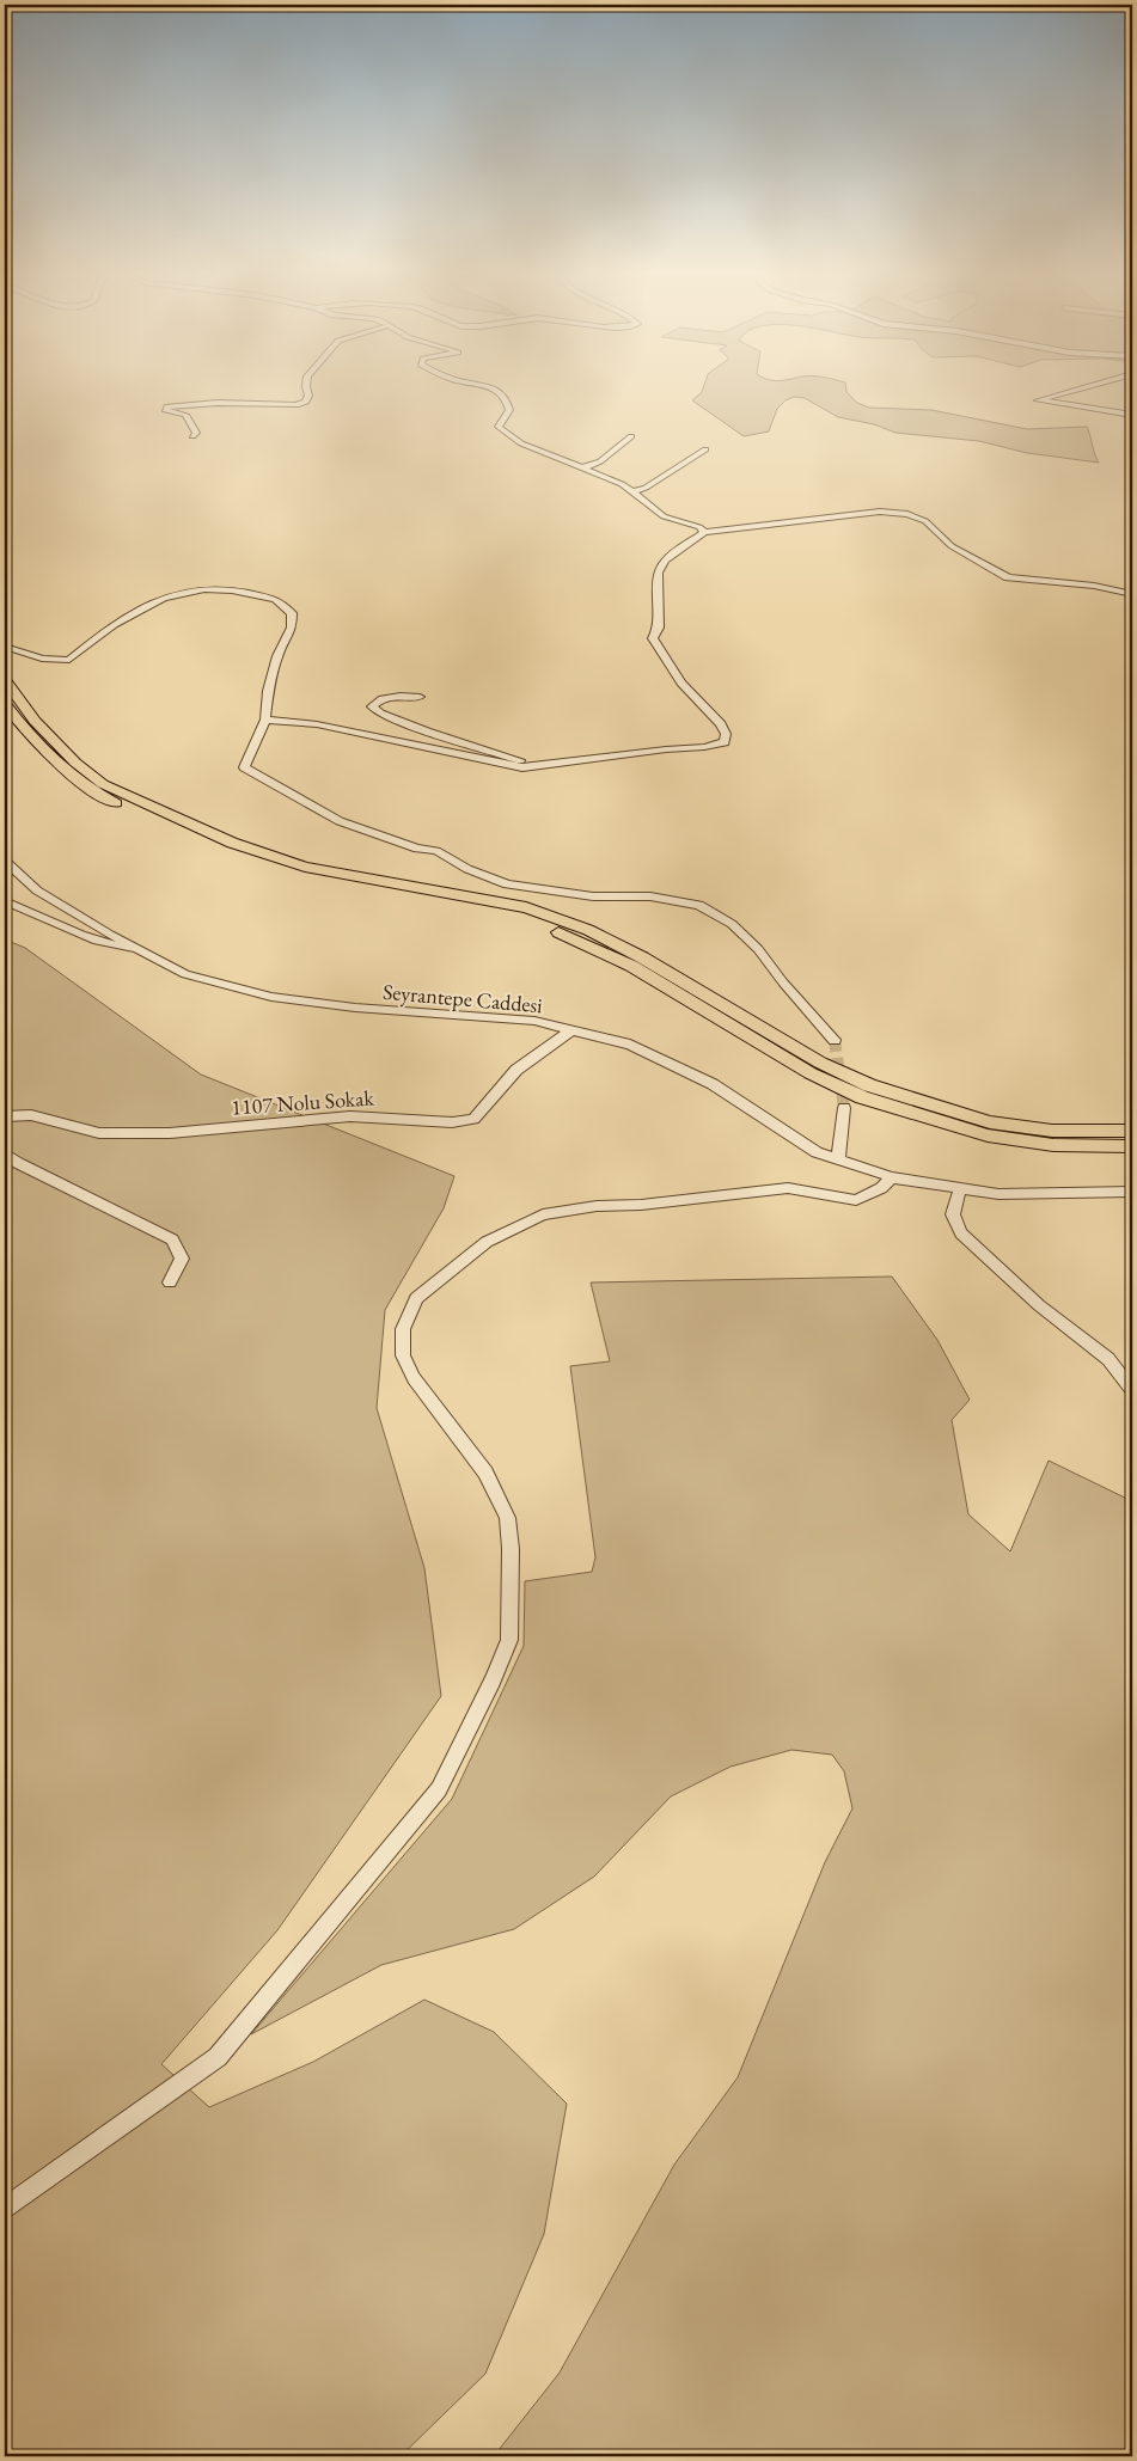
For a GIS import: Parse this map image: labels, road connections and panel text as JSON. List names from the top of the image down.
{
  "streets": {
    "street": ["Seyrantepe Caddesi", "1107 Nolu Sokak"]
  },
  "crossings": [
    ["Seyrantepe Caddesi", "1107 Nolu Sokak"]
  ]
}
